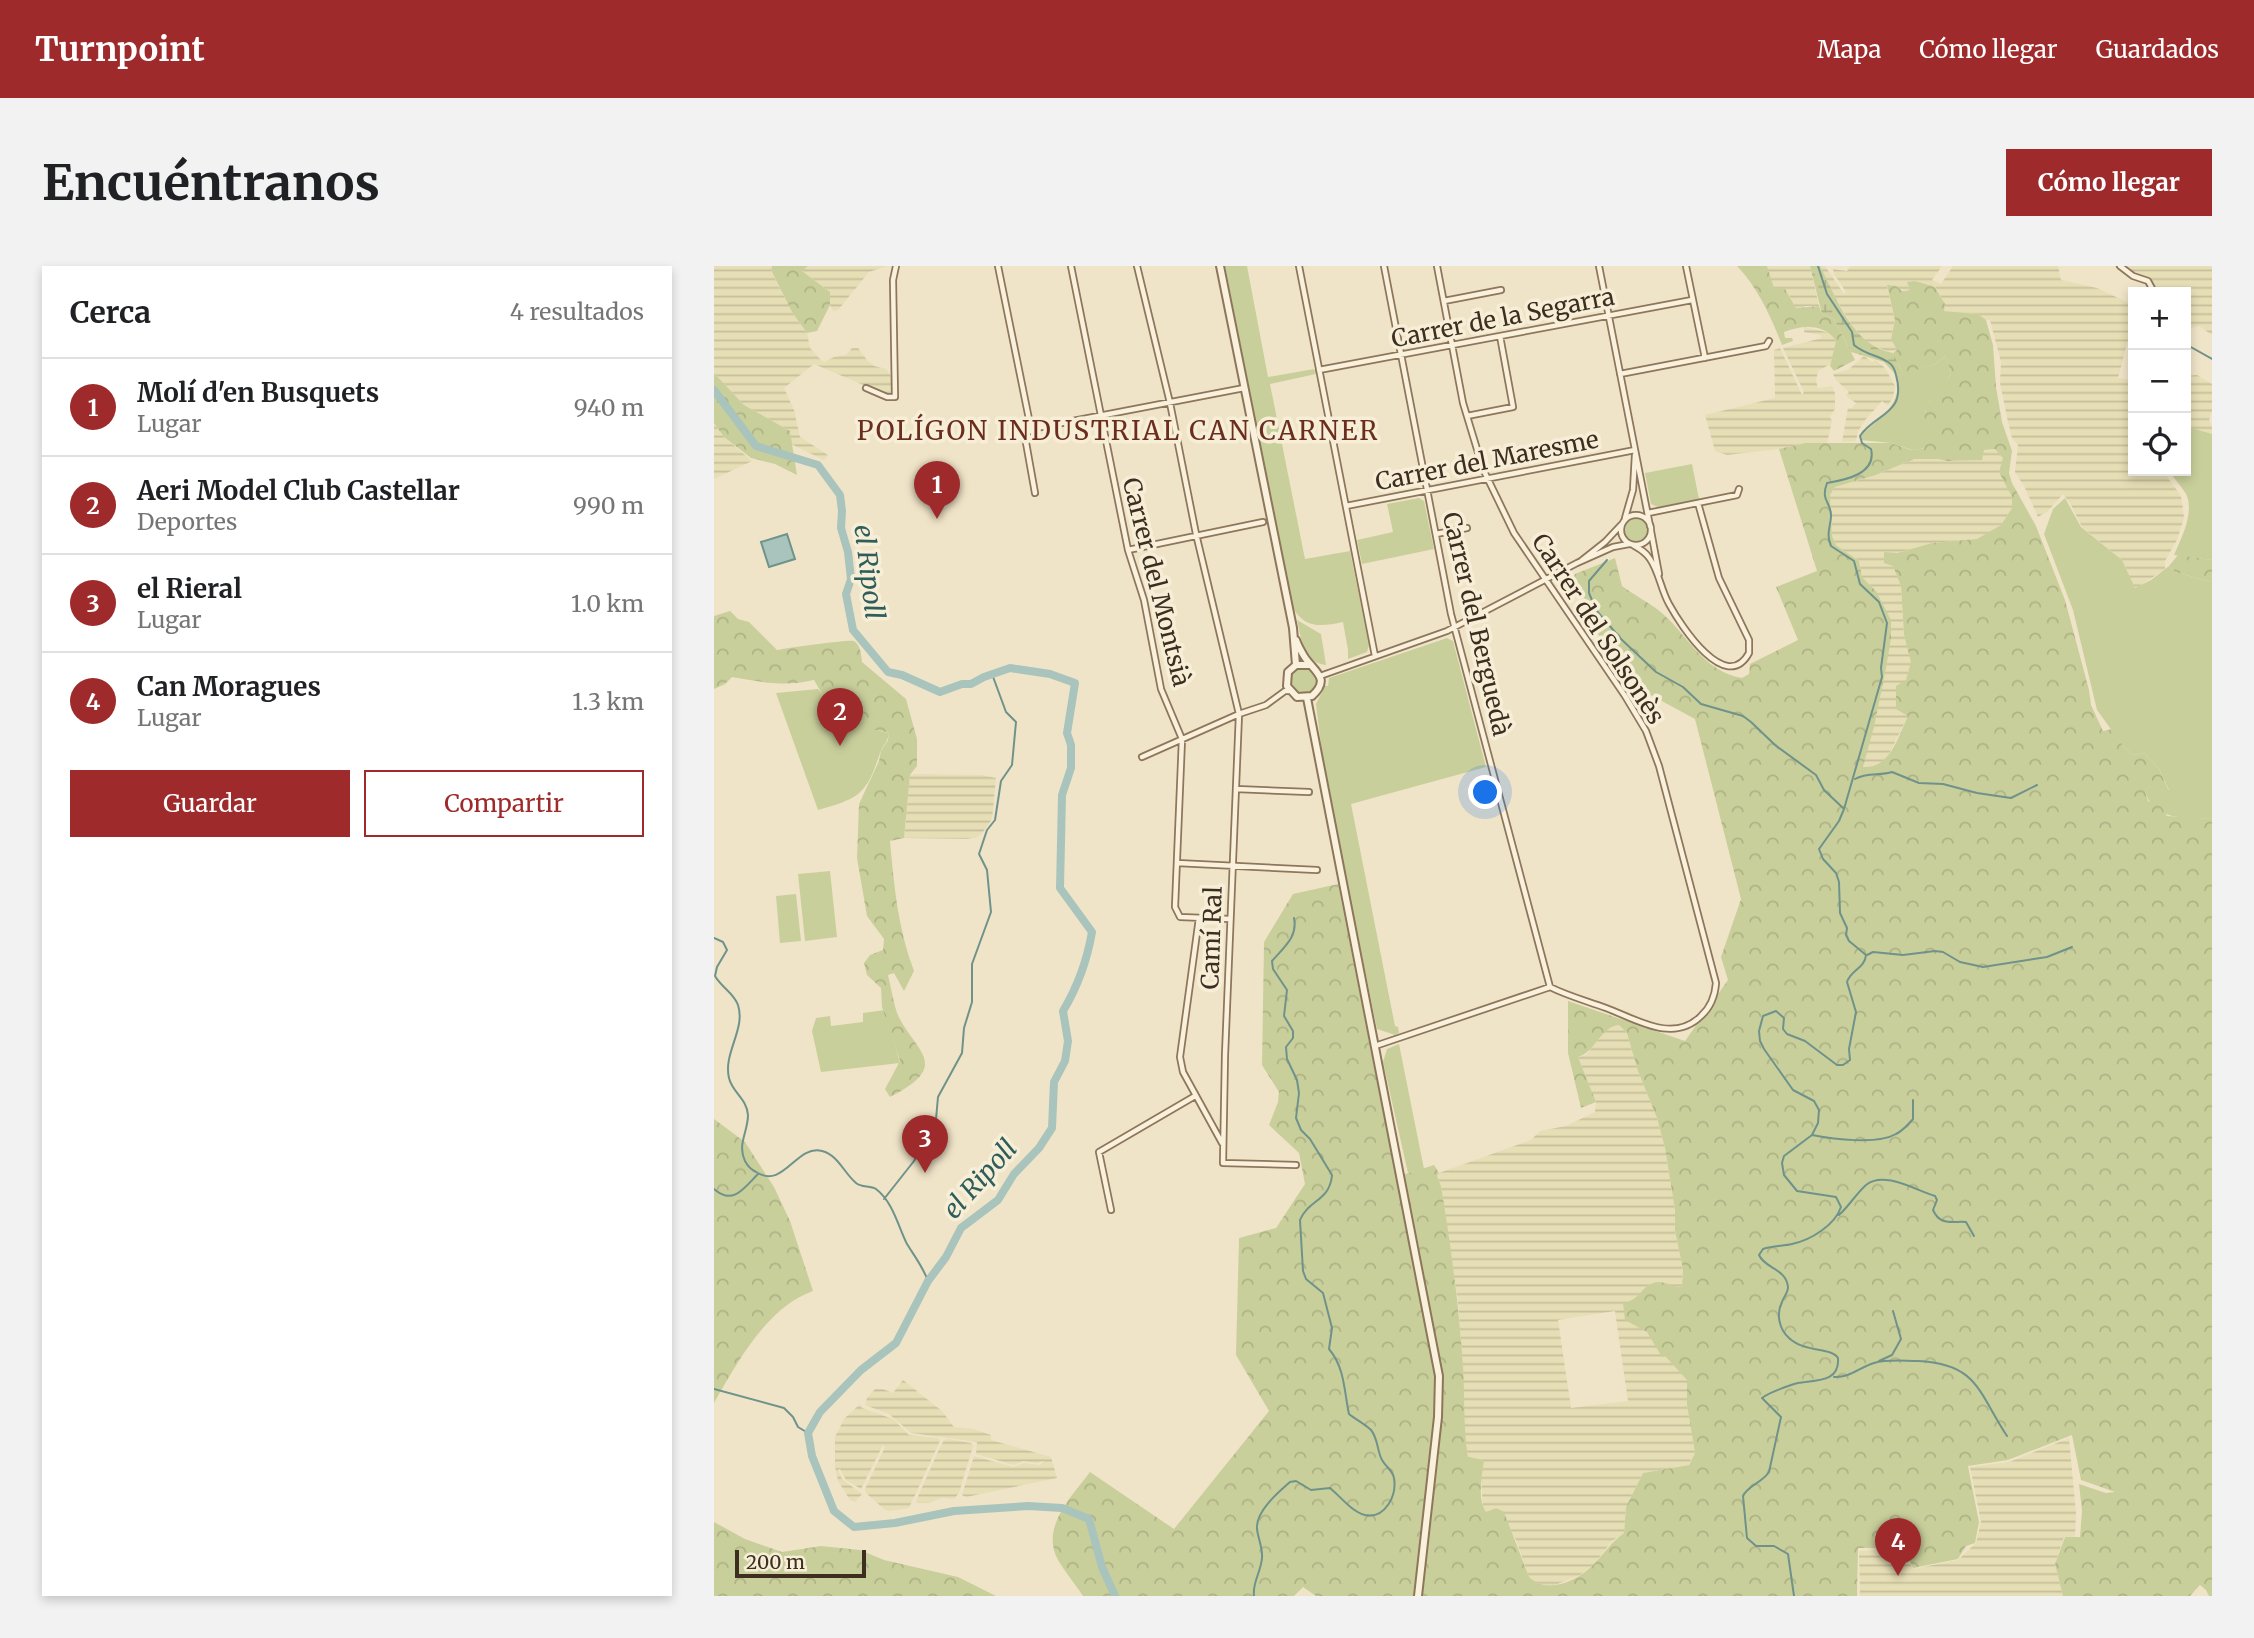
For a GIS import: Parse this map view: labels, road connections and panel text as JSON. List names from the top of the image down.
{
  "streets": {
    "street": [
      "Carrer de la Segarra",
      "Carrer del Maresme",
      "Carrer del Montsià",
      "Carrer del Berguedà",
      "Carrer del Solsonès",
      "Camí Ral"
    ]
  },
  "crossings": [
    ["Carrer de la Segarra", "Carrer del Berguedà"],
    ["Carrer de la Segarra", "Carrer del Solsonès"],
    ["Carrer del Maresme", "Carrer del Berguedà"],
    ["Carrer del Maresme", "Carrer del Solsonès"],
    ["Carrer del Berguedà", "Carrer del Solsonès"]
  ],
  "districts": ["POLÍGON INDUSTRIAL CAN CARNER"],
  "water": ["el Ripoll"],
  "scale_bar": "200 m",
  "page": {
    "header": "Turnpoint",
    "nav": ["Mapa", "Cómo llegar", "Guardados"],
    "buttons": [
      "Cómo llegar",
      ["Guardar", "Compartir"]
    ],
    "title": "Encuéntranos",
    "heading": ["Cerca", "4 resultados"],
    "map_buttons": ["+", "−"],
    "list": [
      {
        "mark": "1",
        "name": "Molí d'en Busquets",
        "note": "Lugar",
        "value": "940 m"
      },
      {
        "mark": "2",
        "name": "Aeri Model Club Castellar",
        "note": "Deportes",
        "value": "990 m"
      },
      {
        "mark": "3",
        "name": "el Rieral",
        "note": "Lugar",
        "value": "1.0 km"
      },
      {
        "mark": "4",
        "name": "Can Moragues",
        "note": "Lugar",
        "value": "1.3 km"
      }
    ],
    "pins": [
      "1",
      "2",
      "3",
      "4"
    ],
    "scale": "200 m"
  }
}
